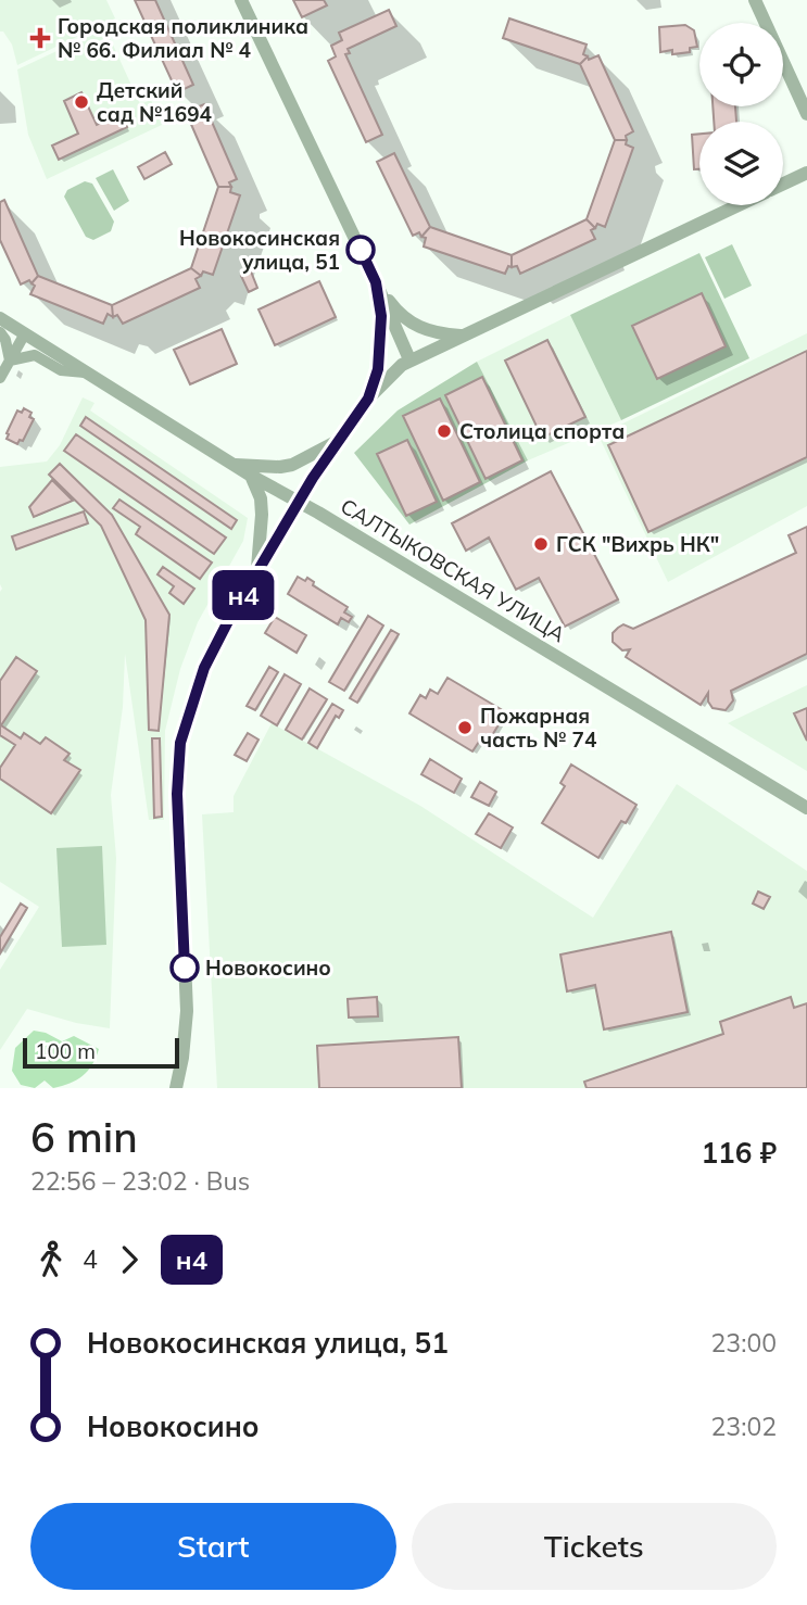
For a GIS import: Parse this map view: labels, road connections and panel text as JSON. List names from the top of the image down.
{
  "streets": {
    "street": ["САЛТЫКОВСКАЯ УЛИЦА"]
  },
  "places": {
    "health": ["Городская поликлиника № 66. Филиал № 4"],
    "other": [
      "Детский сад №1694",
      "Новокосинская улица, 51",
      "Столица спорта",
      "ГСК \"Вихрь НК\"",
      "Пожарная часть № 74",
      "Новокосино"
    ]
  },
  "lines": ["bus line н4"],
  "scale_bar": "100 m",
  "page": {
    "on_map": "н4",
    "scale": "100 m",
    "heading": ["6 min", "22:56 – 23:02 · Bus", "116 ₽"],
    "legs": ["4", "н4"],
    "list": [
      {
        "name": "Новокосинская улица, 51",
        "value": "23:00"
      },
      {
        "name": "Новокосино",
        "value": "23:02"
      }
    ],
    "buttons": ["Start", "Tickets"]
  }
}
